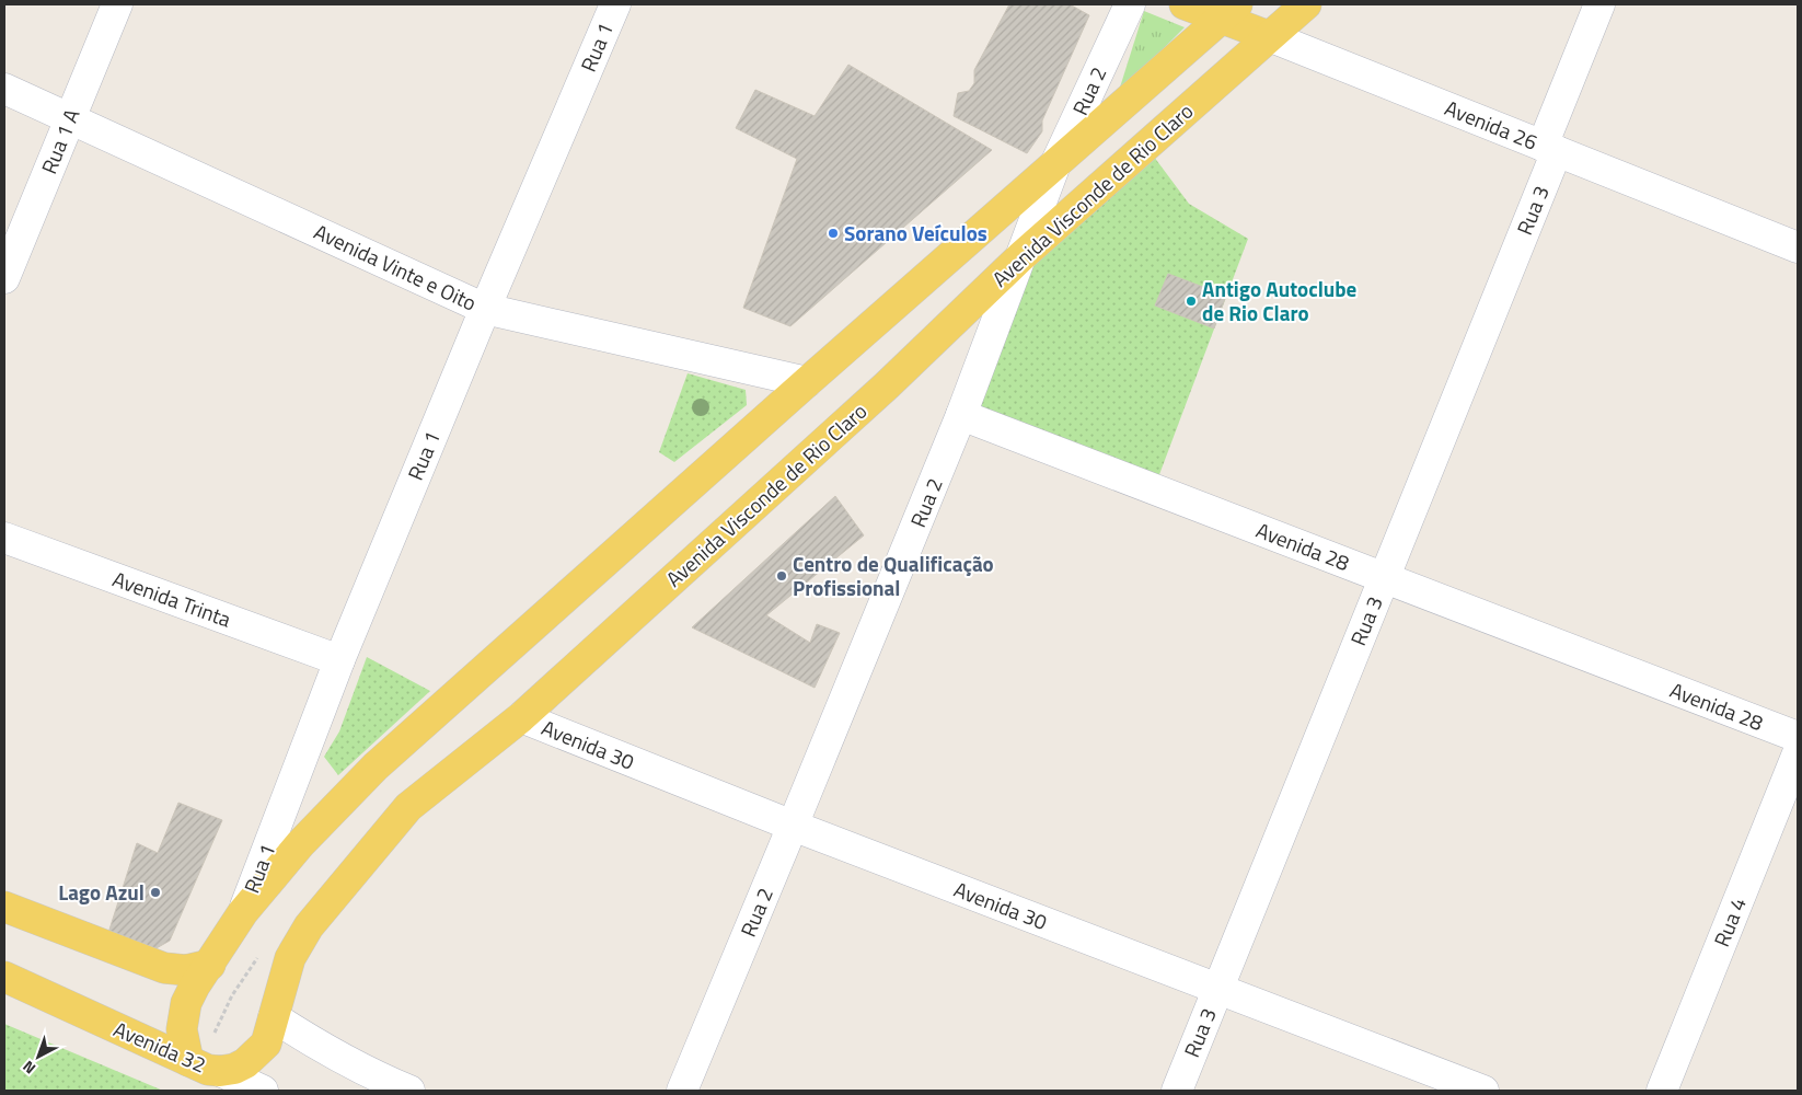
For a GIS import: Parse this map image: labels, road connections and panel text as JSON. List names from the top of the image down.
{
  "streets": {
    "main road": ["Avenida 26", "Avenida Visconde de Rio Claro", "Avenida 32"],
    "street": [
      "Rua 1",
      "Rua 2",
      "Rua 1 A",
      "Rua 3",
      "Avenida Vinte e Oito",
      "Avenida 28",
      "Avenida Trinta",
      "Avenida 30",
      "Rua 4"
    ]
  },
  "crossings": [
    ["Rua 1", "Avenida Vinte e Oito"],
    ["Rua 1", "Avenida Trinta"],
    ["Rua 2", "Avenida Visconde de Rio Claro"],
    ["Rua 2", "Avenida 28"],
    ["Rua 2", "Avenida 30"],
    ["Avenida 26", "Avenida Visconde de Rio Claro"],
    ["Avenida 26", "Rua 3"],
    ["Rua 1 A", "Avenida Vinte e Oito"],
    ["Avenida Visconde de Rio Claro", "Avenida 30"],
    ["Avenida Visconde de Rio Claro", "Avenida 32"],
    ["Rua 3", "Avenida 28"],
    ["Rua 3", "Avenida 30"]
  ],
  "places": [
    "Sorano Veículos",
    "Antigo Autoclube de Rio Claro",
    "Centro de Qualificação Profissional",
    "Lago Azul"
  ],
  "north": "bottom left"
}
